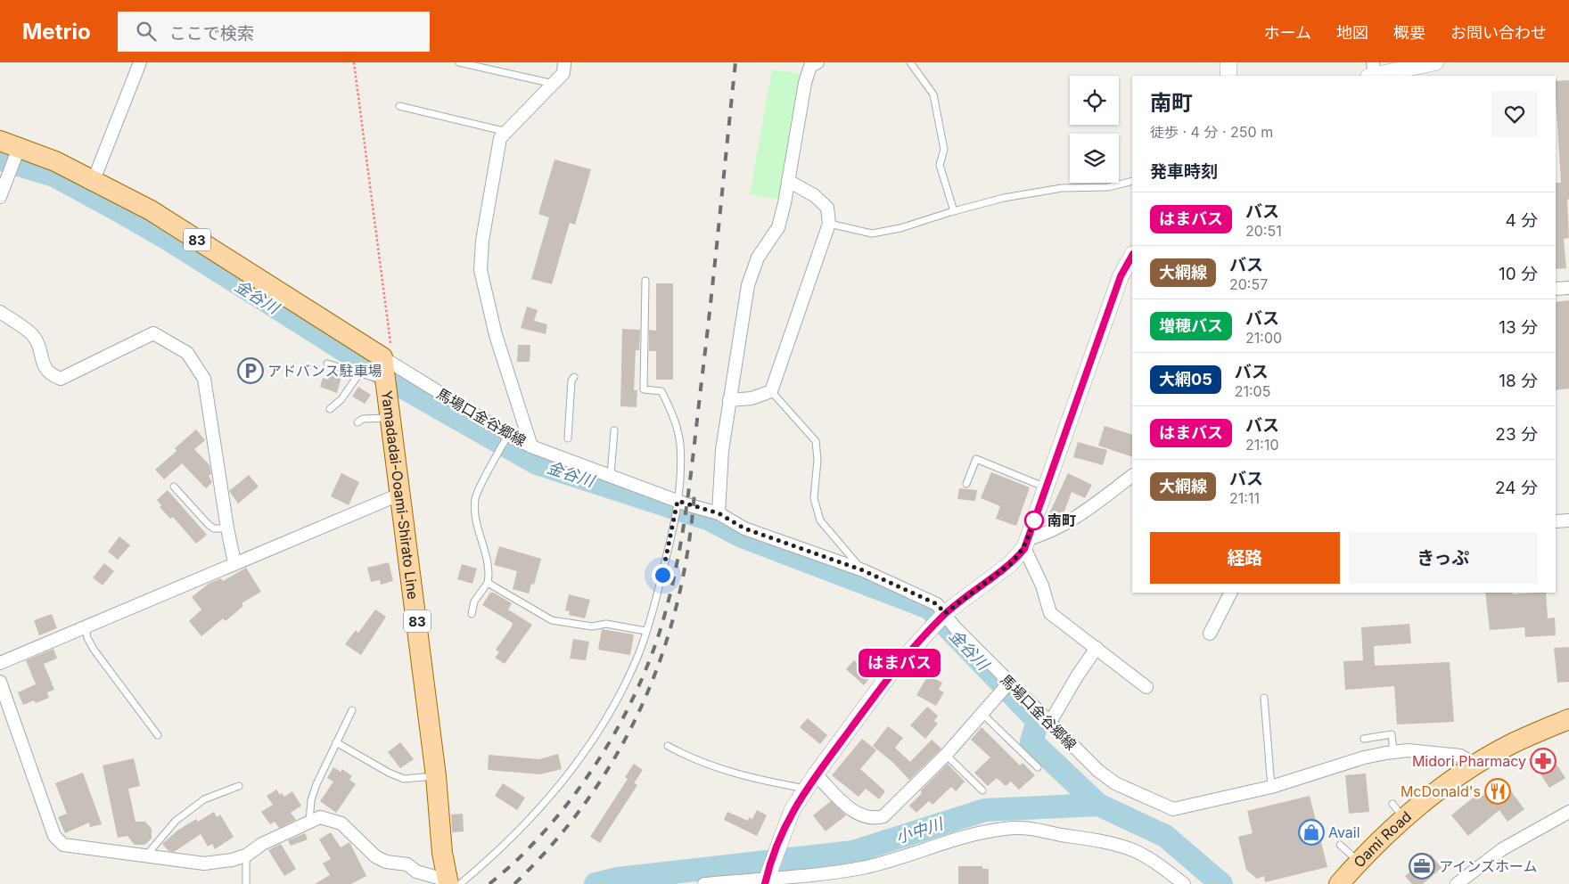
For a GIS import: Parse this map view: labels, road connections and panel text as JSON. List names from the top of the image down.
{
  "streets": {
    "main road": ["83", "Yamadadai-Ooami-Shirato Line", "Oami Road"],
    "street": ["馬場口金谷郷線"]
  },
  "crossings": [
    ["83", "馬場口金谷郷線"],
    ["83", "Yamadadai-Ooami-Shirato Line"],
    ["馬場口金谷郷線", "Yamadadai-Ooami-Shirato Line"]
  ],
  "water": ["金谷川", "小中川"],
  "places": {
    "parking": ["アドバンス駐車場"],
    "other": ["南町"],
    "pharmacy": ["Midori Pharmacy"],
    "restaurant": ["McDonald's"],
    "shop": ["Avail"],
    "office": ["アインズホーム"]
  },
  "lines": ["bus line はまバス"],
  "page": {
    "header": "Metrio",
    "search": "ここで検索",
    "nav": [
      "ホーム",
      "地図",
      "概要",
      "お問い合わせ"
    ],
    "on_map": "はまバス",
    "heading": [
      ["南町", "徒歩 · 4 分 · 250 m"],
      "発車時刻"
    ],
    "list": [
      {
        "mark": "はまバス",
        "name": "バス",
        "note": "20:51",
        "value": "4 分"
      },
      {
        "mark": "大網線",
        "name": "バス",
        "note": "20:57",
        "value": "10 分"
      },
      {
        "mark": "増穂バス",
        "name": "バス",
        "note": "21:00",
        "value": "13 分"
      },
      {
        "mark": "大網05",
        "name": "バス",
        "note": "21:05",
        "value": "18 分"
      },
      {
        "mark": "はまバス",
        "name": "バス",
        "note": "21:10",
        "value": "23 分"
      },
      {
        "mark": "大網線",
        "name": "バス",
        "note": "21:11",
        "value": "24 分"
      }
    ],
    "buttons": ["経路", "きっぷ"]
  }
}
